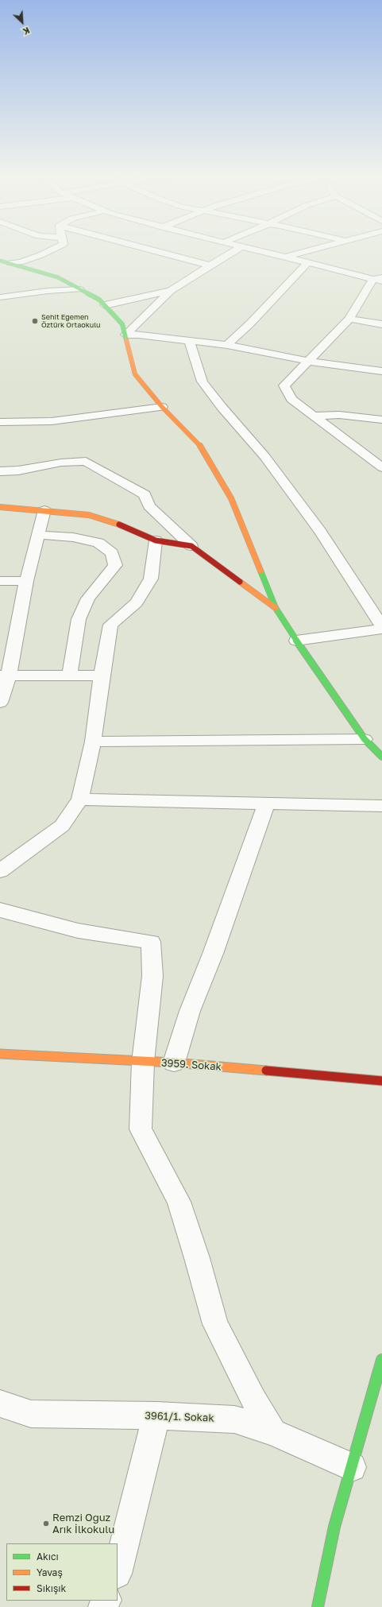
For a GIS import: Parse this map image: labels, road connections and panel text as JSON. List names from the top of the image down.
{
  "streets": {
    "street": ["3959. Sokak", "3961/1. Sokak"]
  },
  "places": ["Şehit Egemen Öztürk Ortaokulu", "Remzi Oğuz Arık İlkokulu"],
  "legend": ["Akıcı", "Yavaş", "Sıkışık"],
  "north": "bottom right"
}
